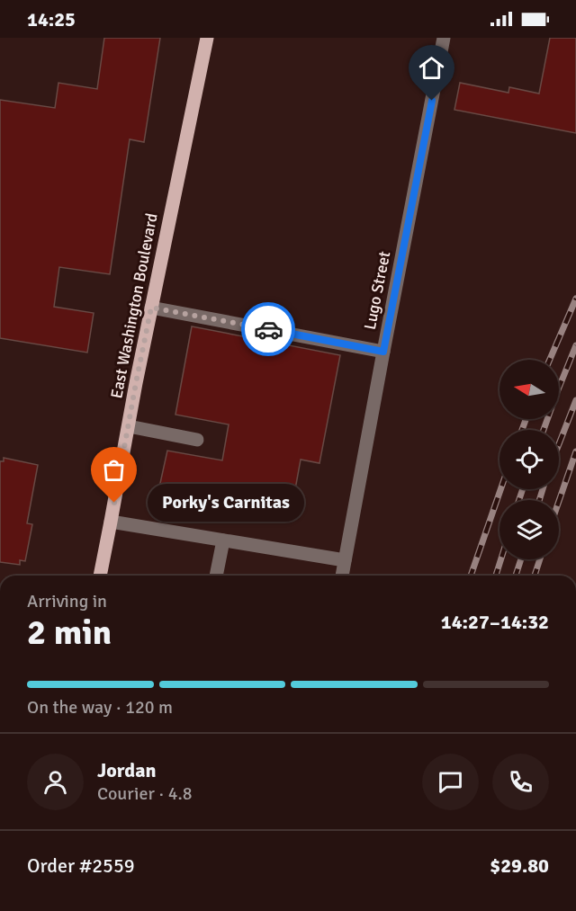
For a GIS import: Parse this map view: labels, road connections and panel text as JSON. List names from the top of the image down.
{
  "streets": {
    "main road": ["East Washington Boulevard"],
    "street": ["Lugo Street"]
  },
  "places": ["Porky's Carnitas"],
  "north": "left",
  "page": {
    "status": "14:25",
    "bubble": "Porky's Carnitas",
    "heading": ["2 min", "Arriving in", "14:27–14:32"],
    "panel": [
      "Jordan",
      "Courier · 4.8",
      "Order #2559",
      "$29.80"
    ],
    "bar": "On the way · 120 m"
  }
}
